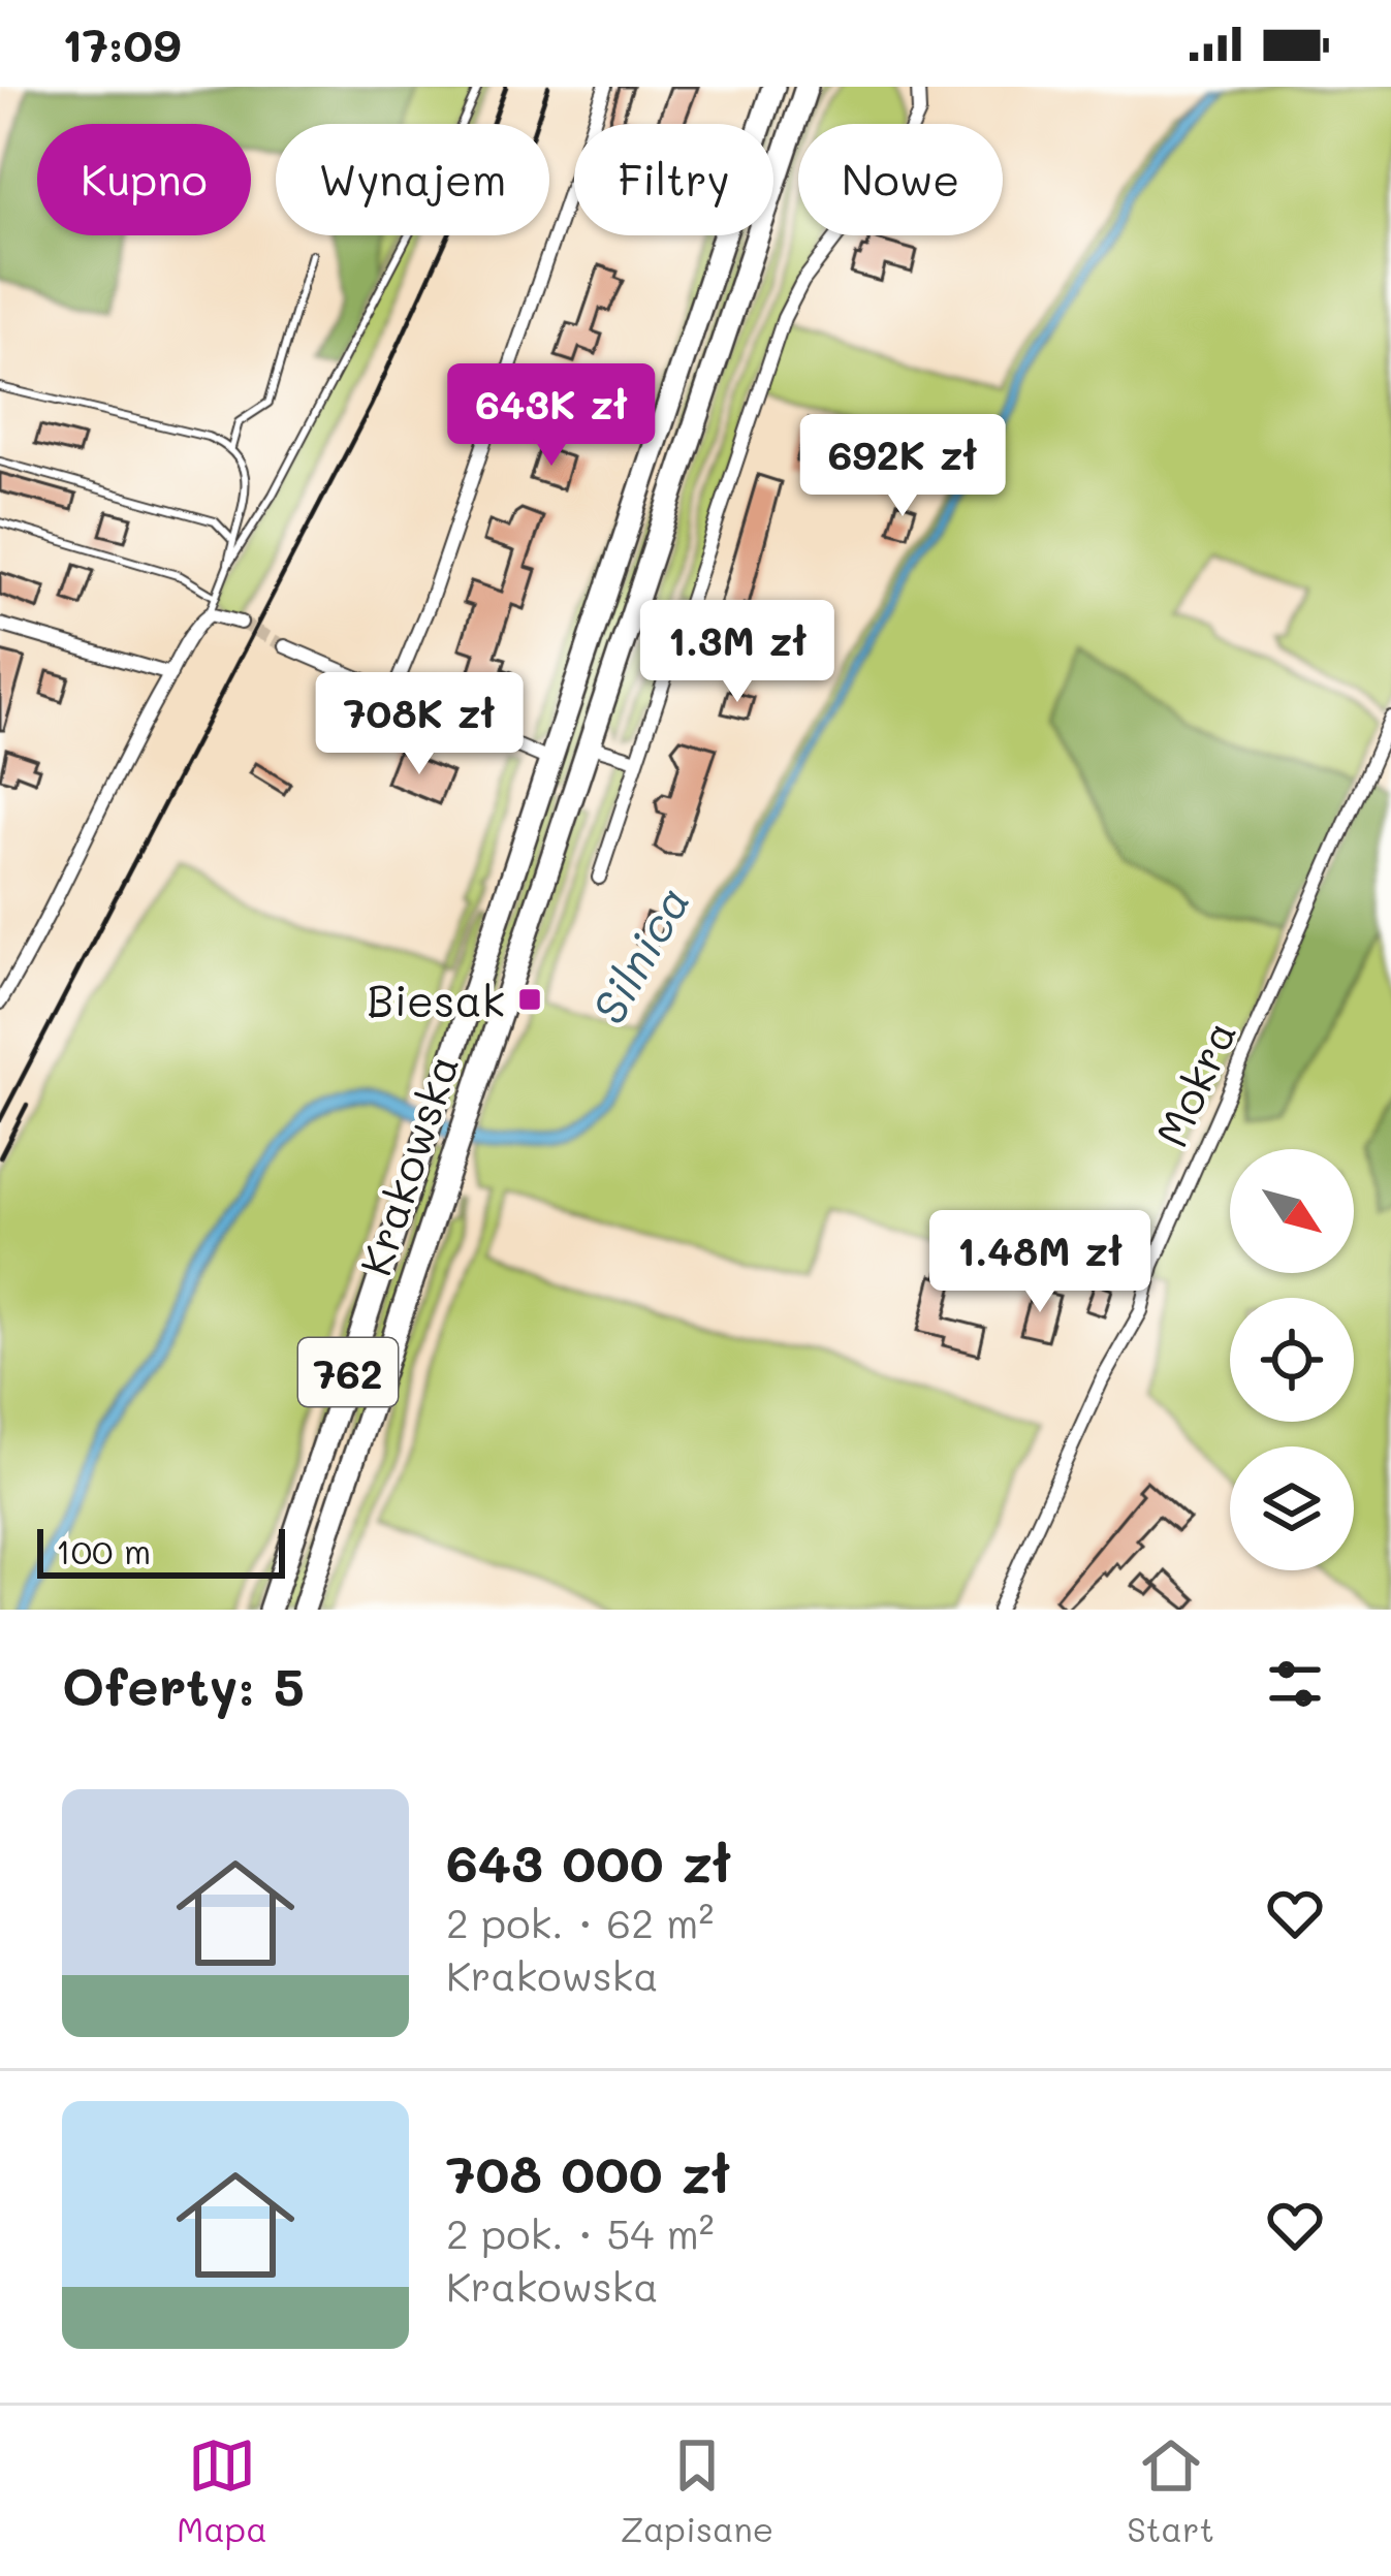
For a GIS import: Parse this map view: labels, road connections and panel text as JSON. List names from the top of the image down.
{
  "streets": {
    "main road": ["Krakowska", "762"],
    "street": ["Mokra"]
  },
  "water": ["Silnica"],
  "places": {
    "transit": ["Biesak"]
  },
  "scale_bar": "100 m",
  "north": "bottom right",
  "page": {
    "status": "17:09",
    "chip": [
      "Kupno",
      "Wynajem",
      "Filtry",
      "Nowe"
    ],
    "price": [
      "643K zł",
      "692K zł",
      "1.3M zł",
      "708K zł",
      "1.48M zł"
    ],
    "scale": "100 m",
    "heading": "Oferty: 5",
    "list": [
      {
        "name": "643 000 zł",
        "note": "2 pok. · 62 m² · Krakowska"
      },
      {
        "name": "708 000 zł",
        "note": "2 pok. · 54 m² · Krakowska"
      }
    ],
    "tabs": ["Mapa", "Zapisane", "Start"]
  }
}
